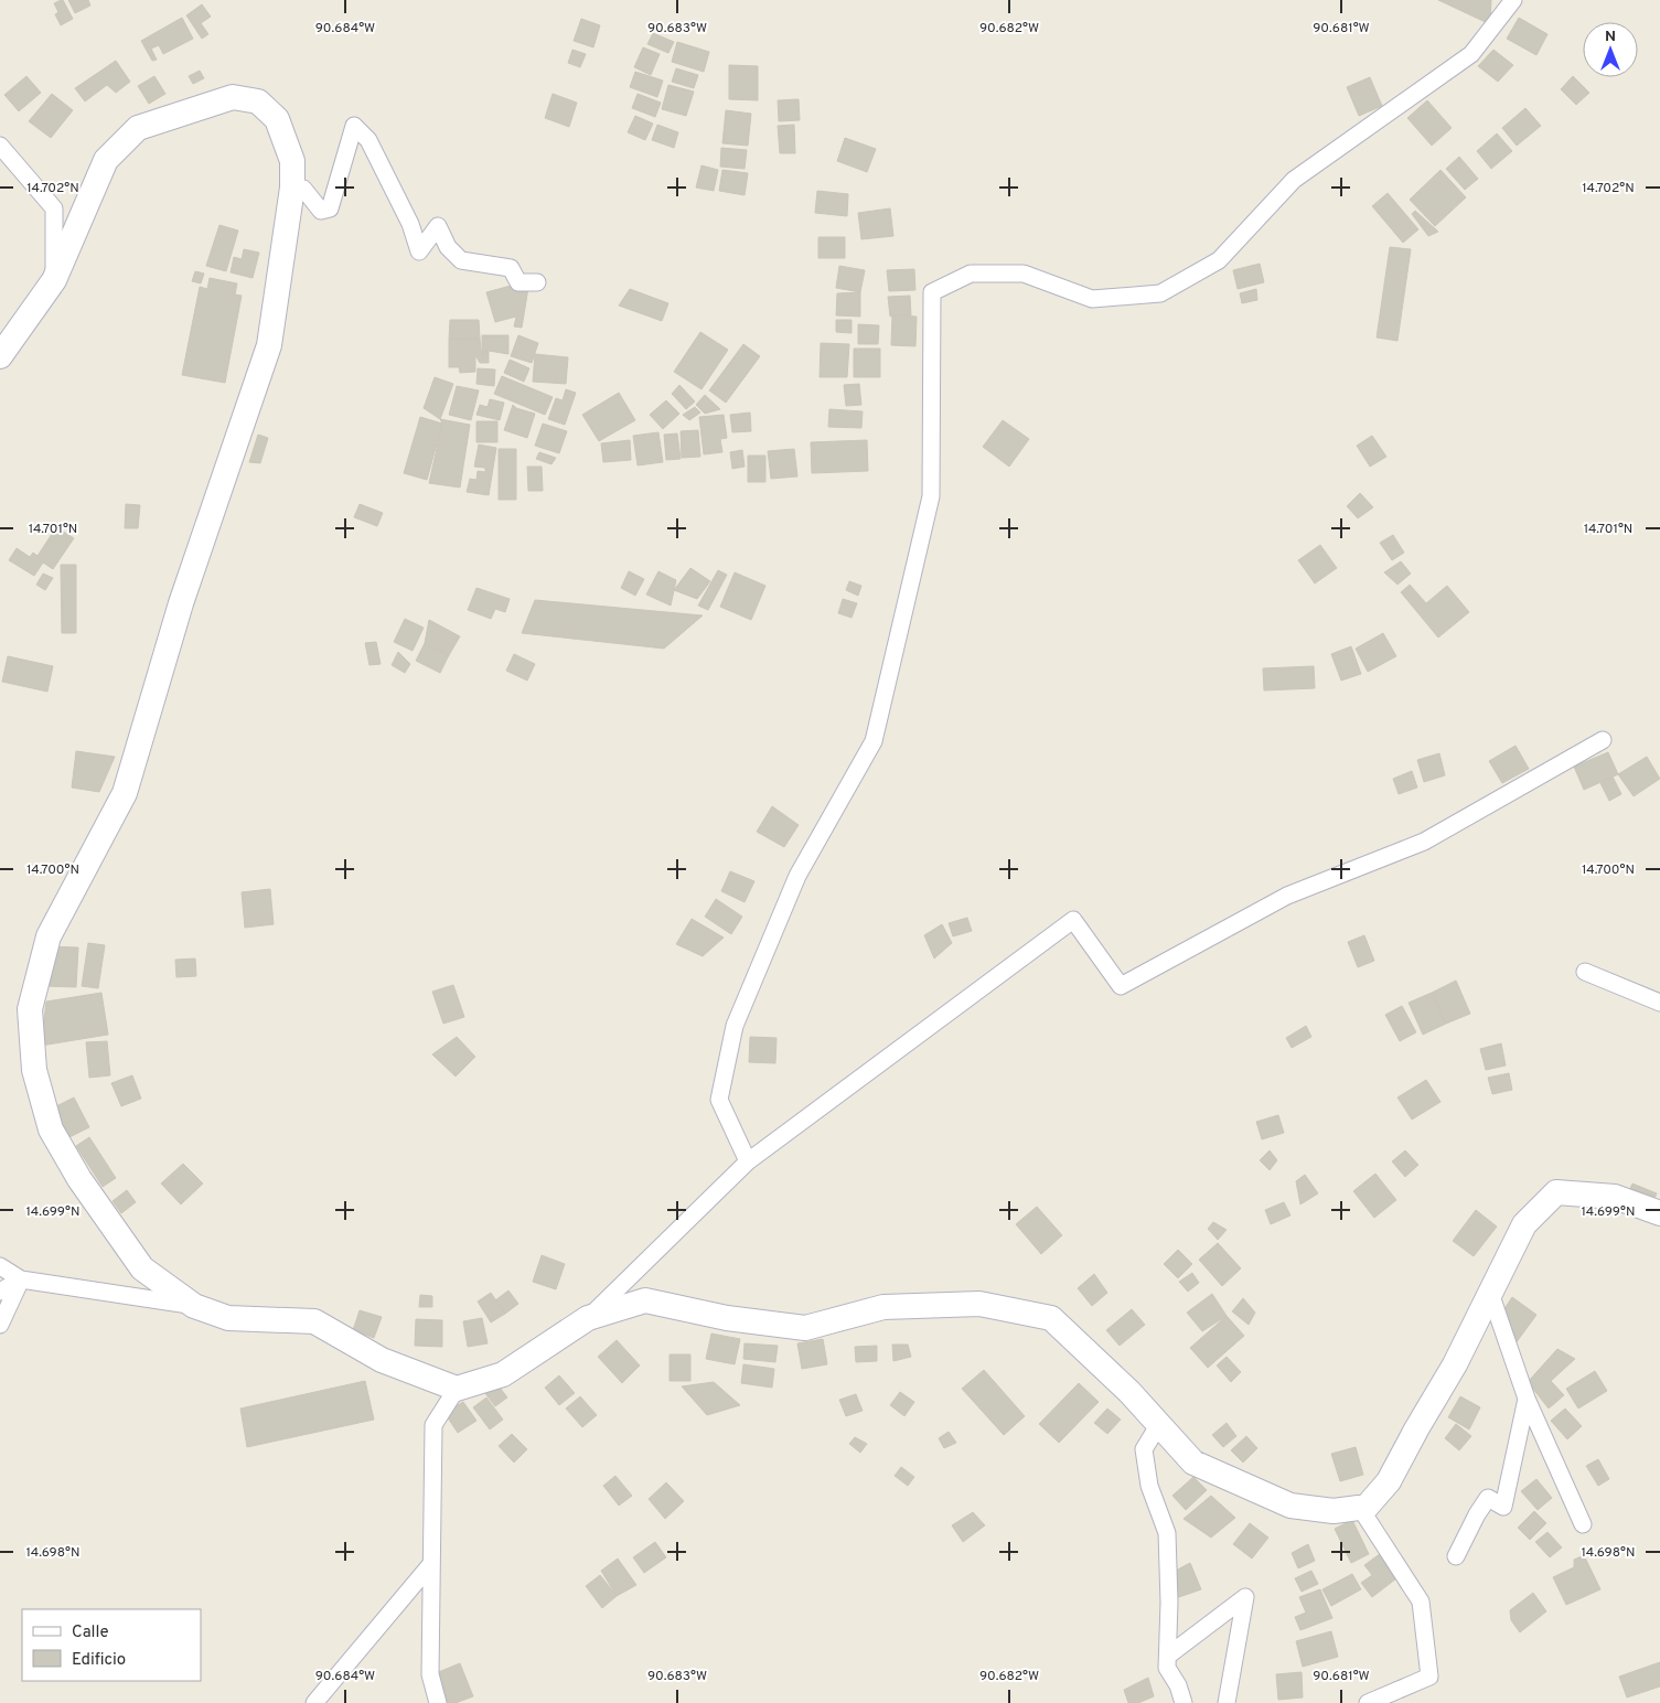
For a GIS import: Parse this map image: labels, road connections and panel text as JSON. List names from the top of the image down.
{
  "legend": ["Calle", "Edificio"],
  "north": "top",
  "coordinates": [
    "90.684°W",
    "90.683°W",
    "90.682°W",
    "90.681°W",
    "14.702°N",
    "14.701°N",
    "14.700°N",
    "14.699°N",
    "14.698°N"
  ]
}
